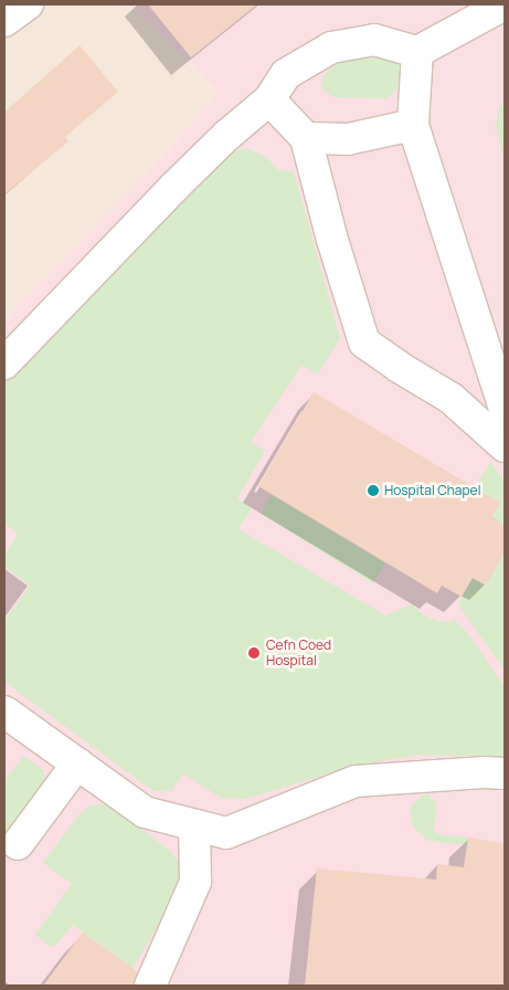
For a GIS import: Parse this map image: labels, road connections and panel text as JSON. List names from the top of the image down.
{
  "places": ["Hospital Chapel", "Cefn Coed Hospital"]
}
